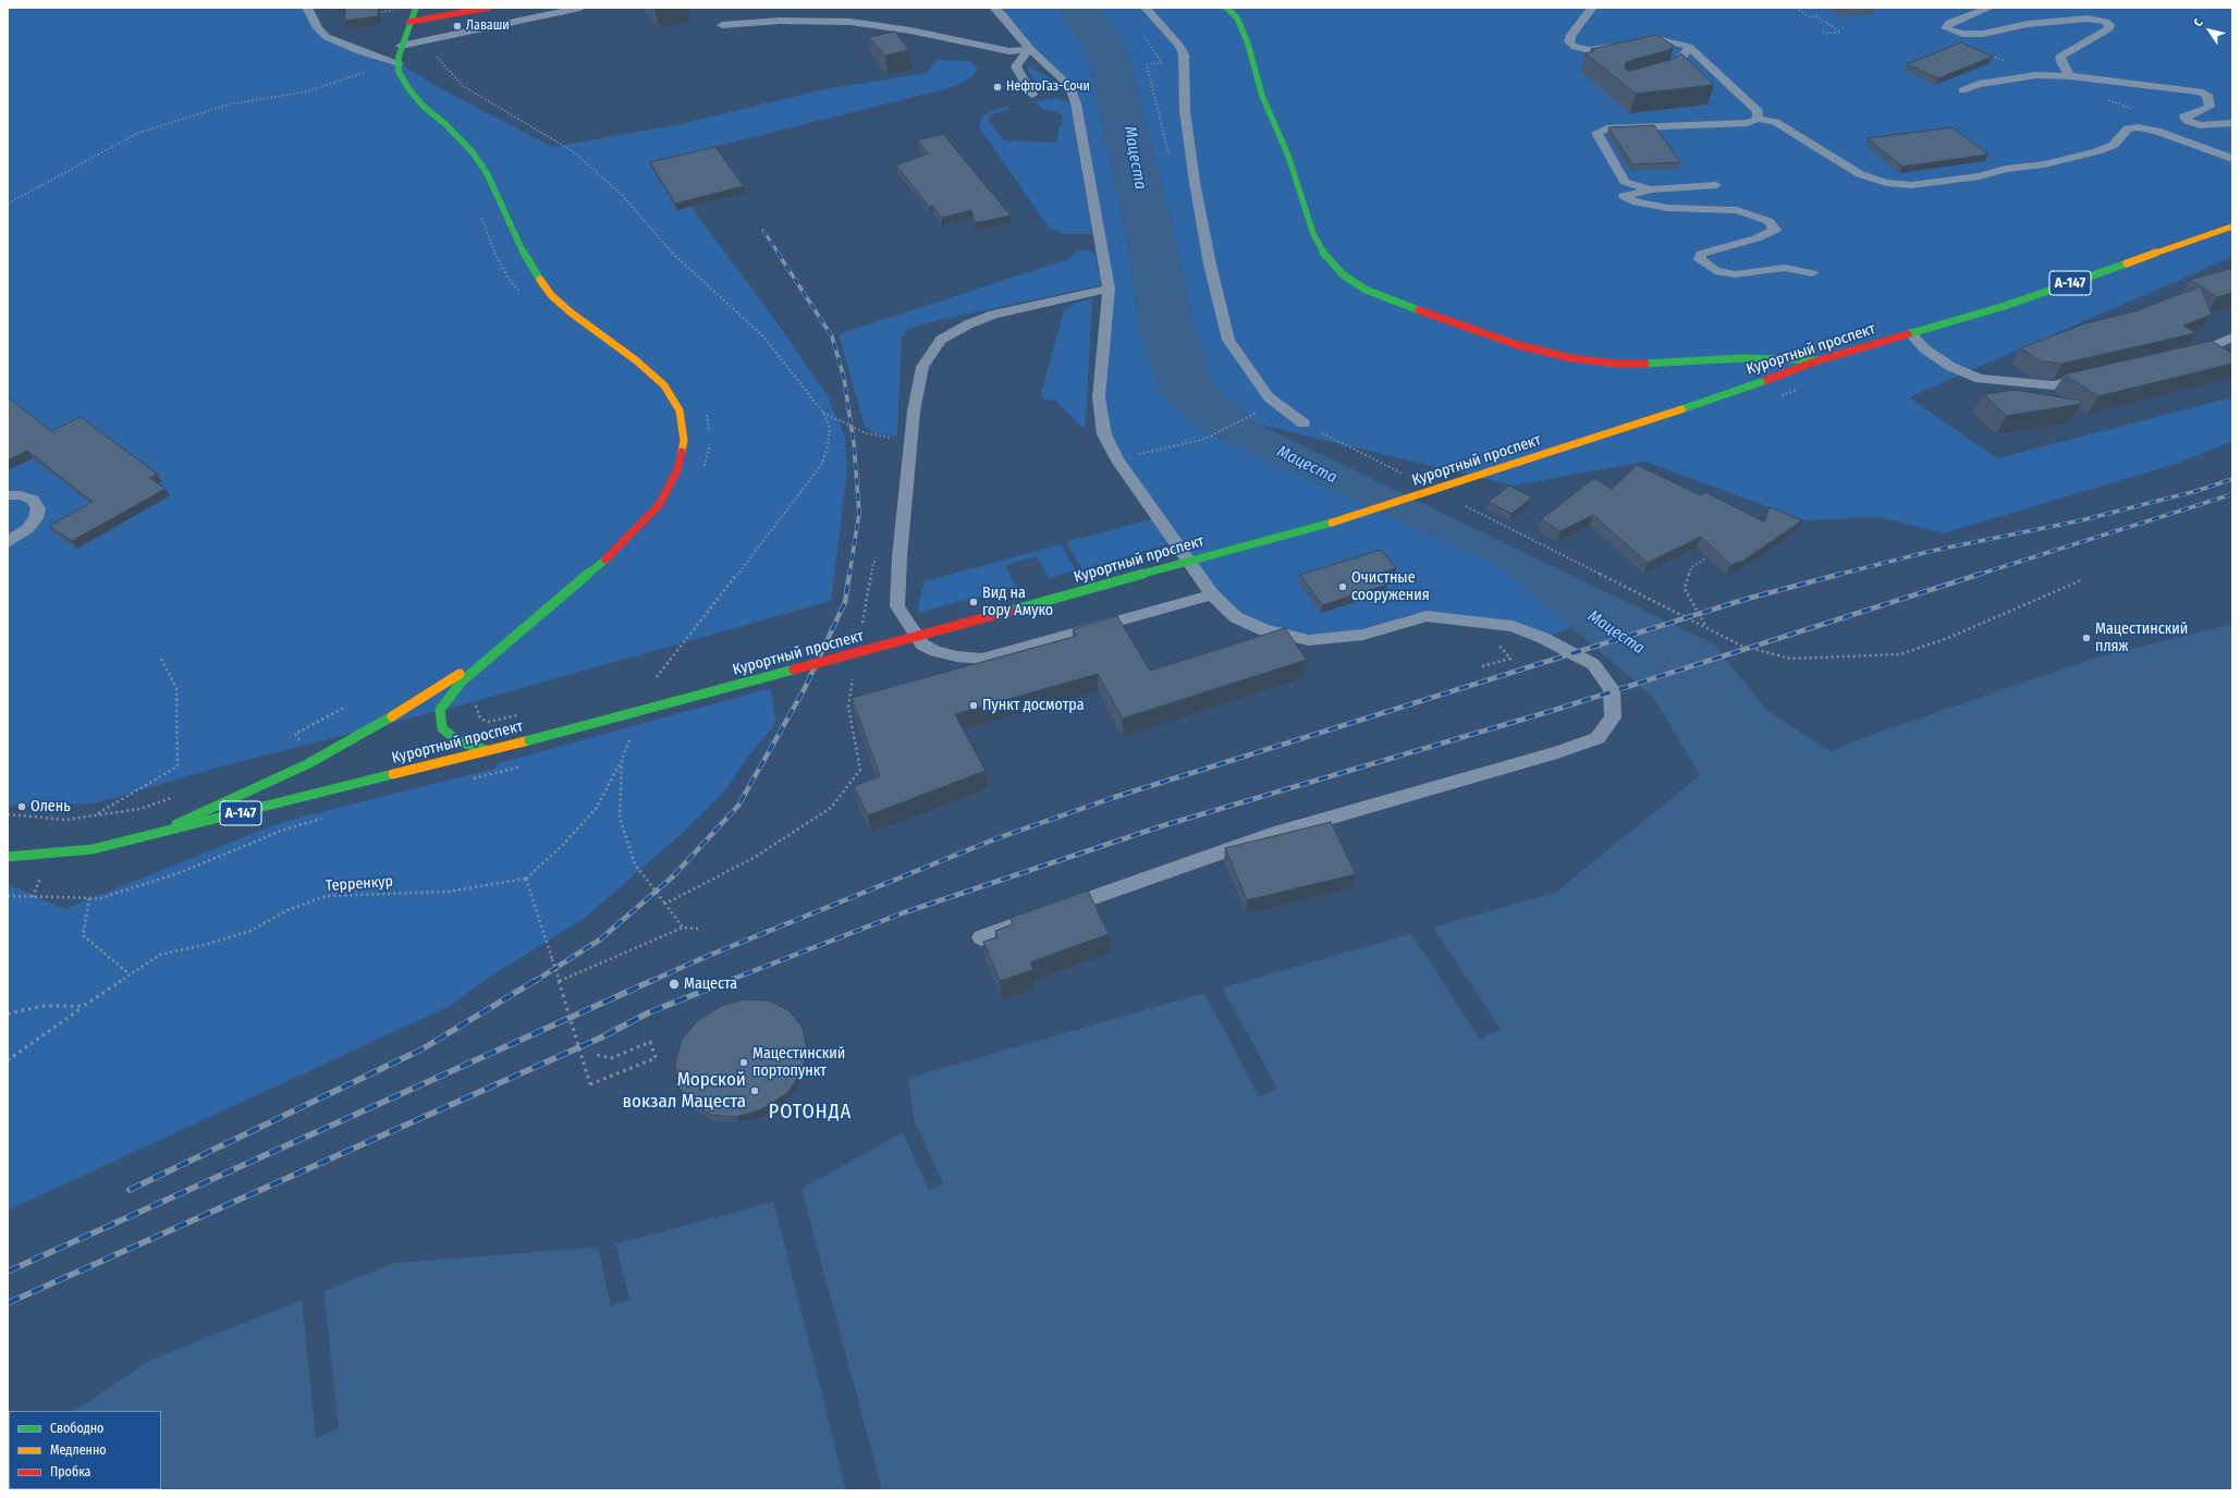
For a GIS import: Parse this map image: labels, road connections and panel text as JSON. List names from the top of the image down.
{
  "streets": {
    "main road": ["А-147", "Курортный проспект"],
    "path": ["Терренкур"]
  },
  "crossings": [
    ["А-147", "Курортный проспект"]
  ],
  "districts": ["РОТОНДА"],
  "water": ["Мацеста"],
  "places": [
    "Лаваши",
    "НефтоГаз-Сочи",
    "Очистные сооружения",
    "Вид на гору Амуко",
    "Мацестинский пляж",
    "Пункт досмотра",
    "Олень",
    "Мацеста",
    "Мацестинский портопункт",
    "Морской вокзал Мацеста"
  ],
  "legend": ["Свободно", "Медленно", "Пробка"],
  "north": "top left"
}
